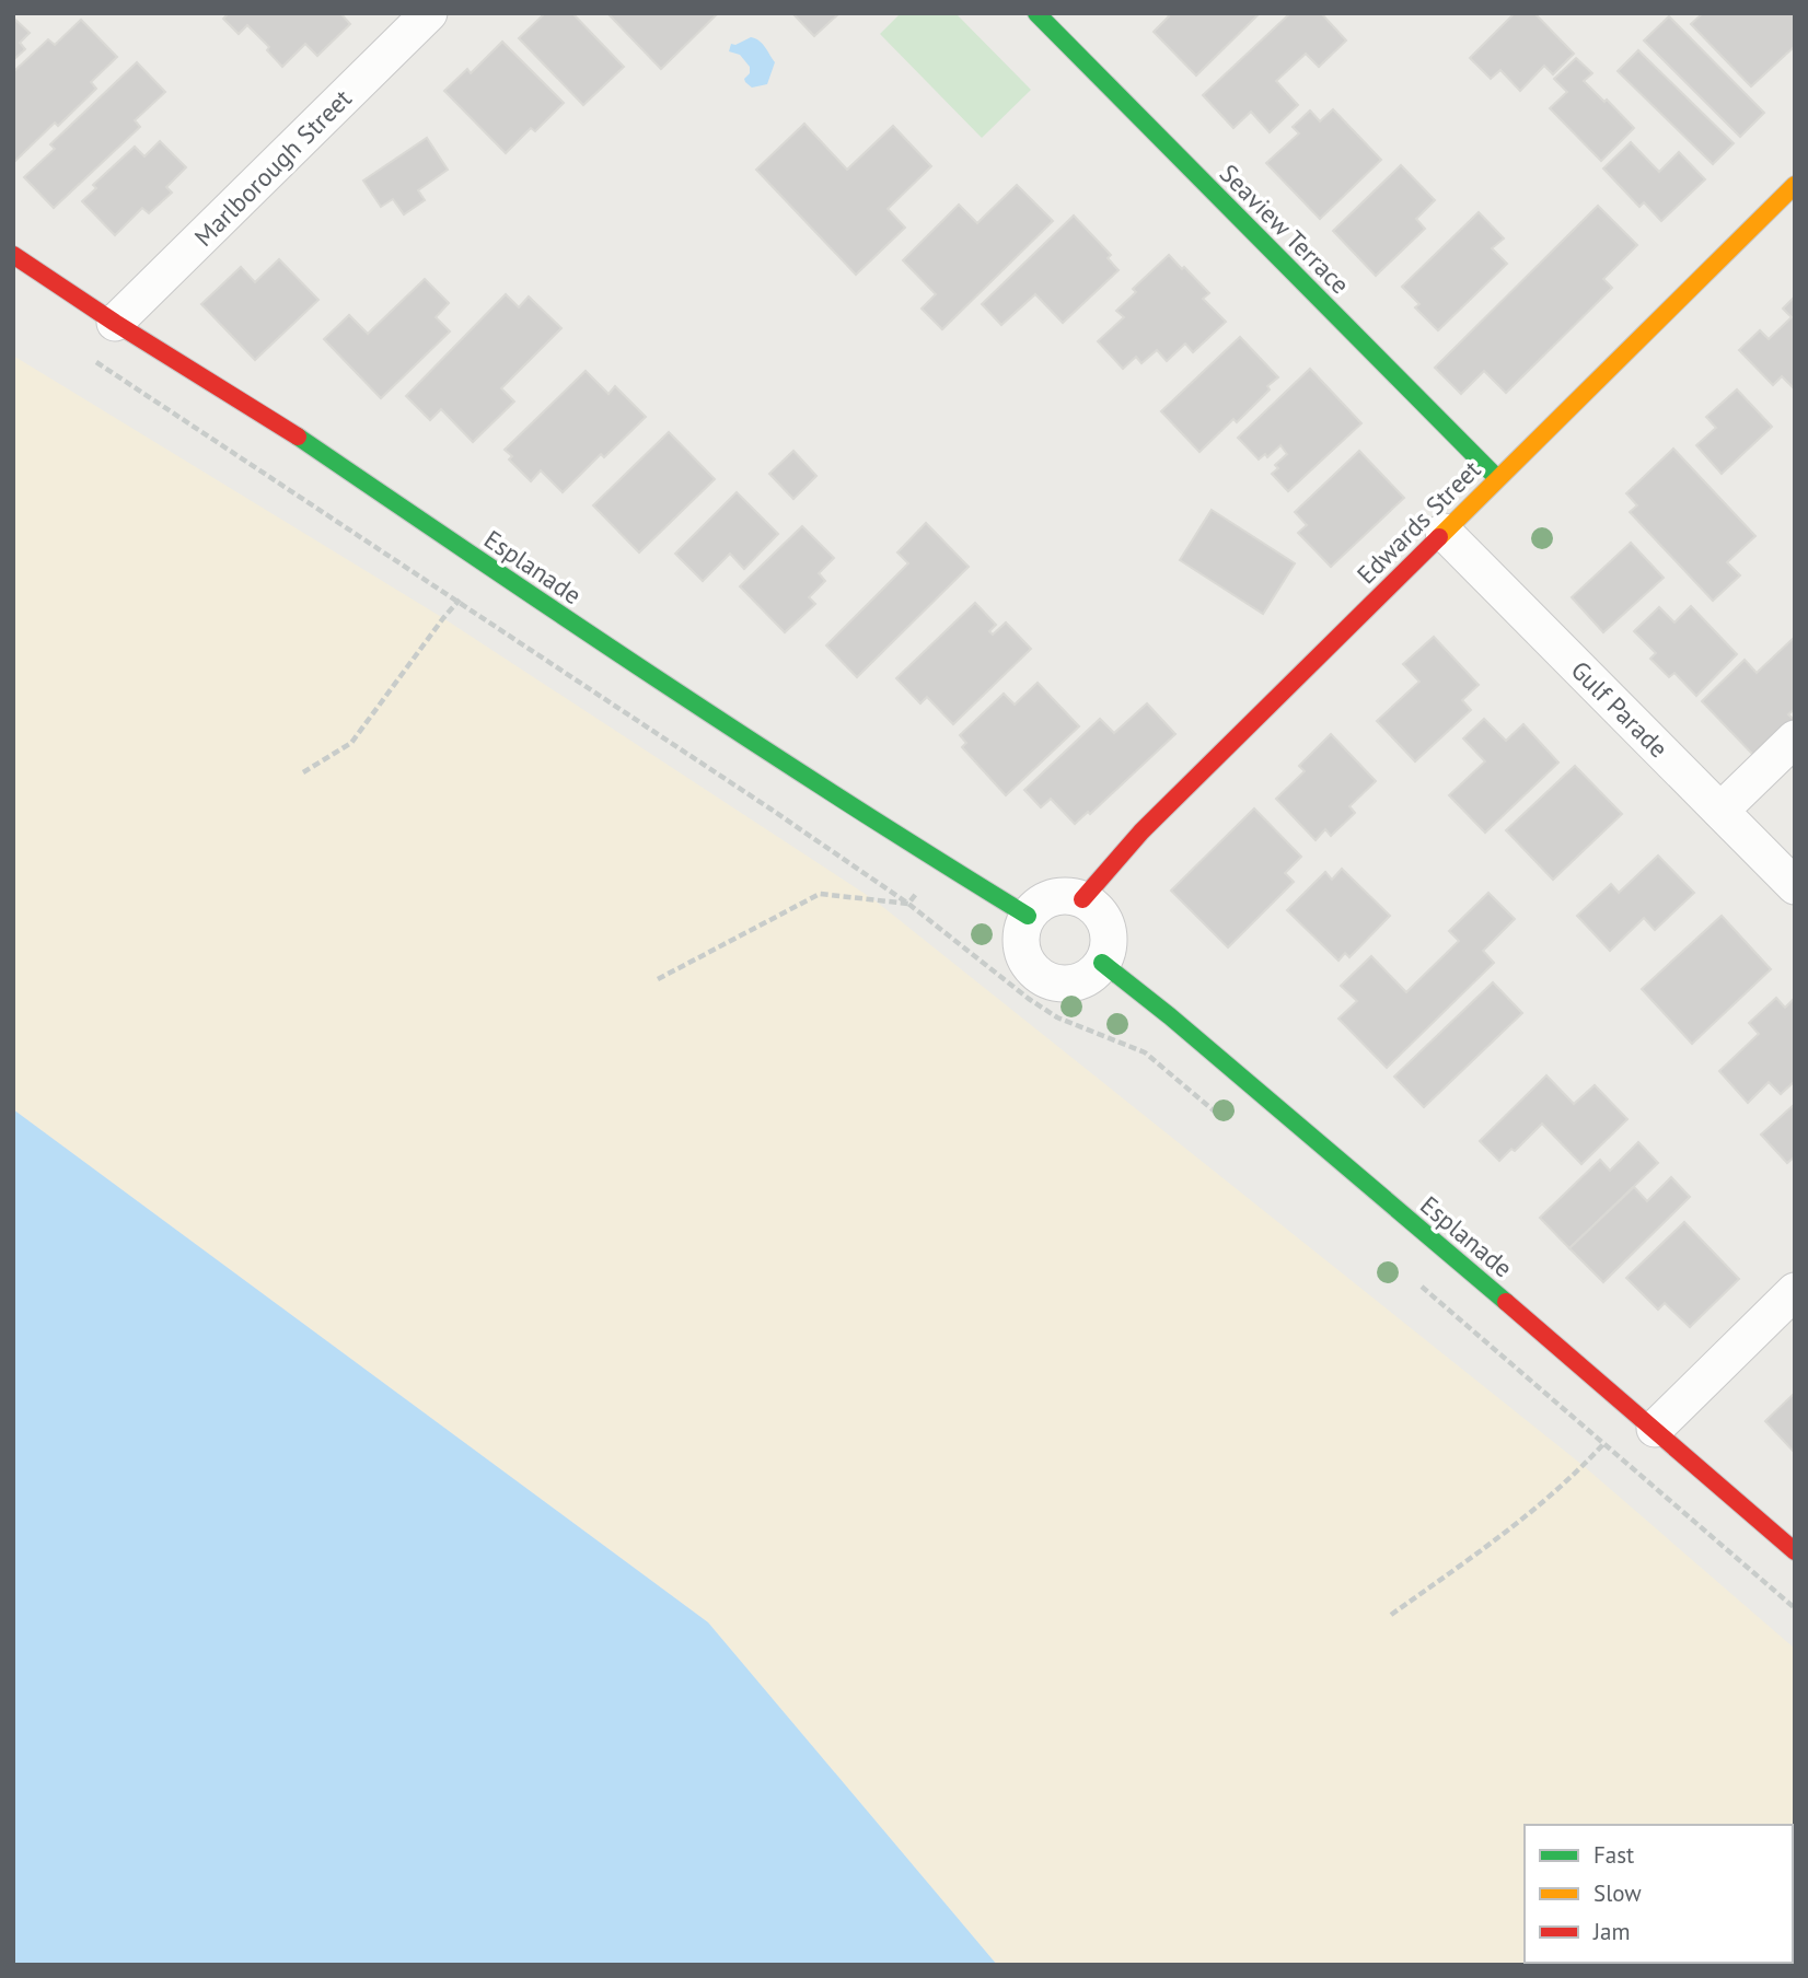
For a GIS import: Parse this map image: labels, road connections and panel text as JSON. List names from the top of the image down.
{
  "streets": {
    "street": [
      "Marlborough Street",
      "Seaview Terrace",
      "Edwards Street",
      "Esplanade",
      "Gulf Parade"
    ]
  },
  "crossings": [
    ["Marlborough Street", "Esplanade"],
    ["Seaview Terrace", "Edwards Street"],
    ["Edwards Street", "Esplanade"],
    ["Edwards Street", "Gulf Parade"]
  ],
  "legend": ["Fast", "Slow", "Jam"]
}
